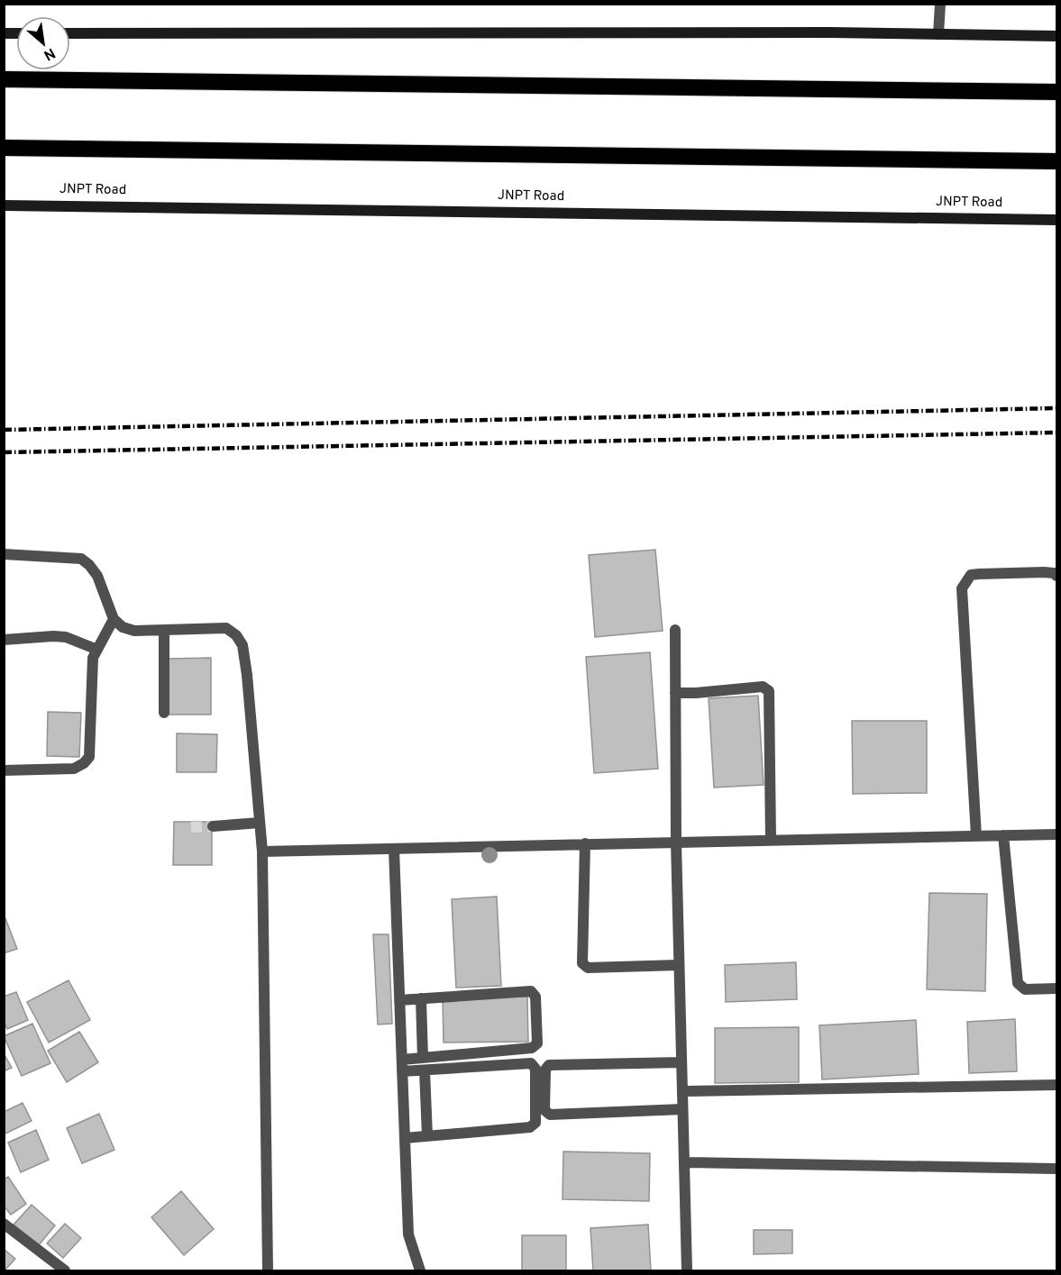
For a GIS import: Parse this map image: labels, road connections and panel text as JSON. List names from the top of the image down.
{
  "streets": {
    "street": ["JNPT Road"]
  },
  "north": "bottom right"
}
